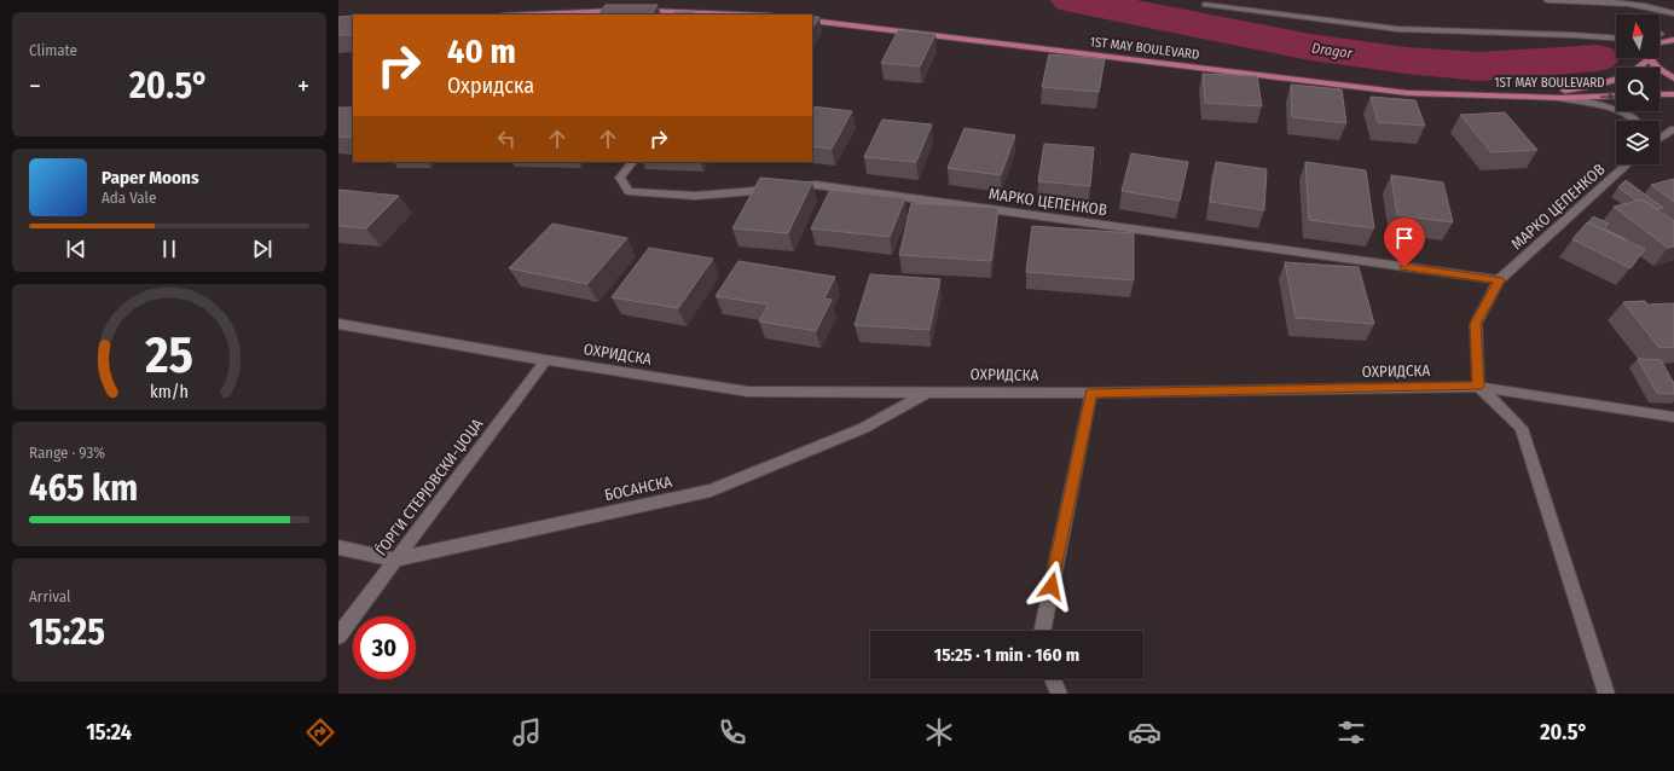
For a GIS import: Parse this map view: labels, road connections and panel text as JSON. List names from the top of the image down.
{
  "streets": {
    "main road": ["1ST MAY BOULEVARD"],
    "street": [
      "МАРКО ЦЕПЕНКОВ",
      "ОХРИДСКА",
      "ЃОРГИ СТЕРЈОВСКИ-ЏОЏА",
      "БОСАНСКА"
    ]
  },
  "crossings": [
    ["МАРКО ЦЕПЕНКОВ", "ОХРИДСКА"],
    ["ОХРИДСКА", "ЃОРГИ СТЕРЈОВСКИ-ЏОЏА"],
    ["ОХРИДСКА", "БОСАНСКА"],
    ["ЃОРГИ СТЕРЈОВСКИ-ЏОЏА", "БОСАНСКА"]
  ],
  "water": ["Dragor"],
  "north": "top",
  "page": {
    "tile": [
      "Climate",
      ["Range · 93%", "465 km"],
      ["Arrival", "15:25"]
    ],
    "turn": ["40 m", "Охридска"],
    "heat": ["−", "20.5°", "+"],
    "song": ["Paper Moons", "Ada Vale"],
    "limit": "30",
    "trip": "15:25 · 1 min · 160 m",
    "tabs": ["15:24", "20.5°"],
    "gauge": ["25", "km/h"]
  }
}
